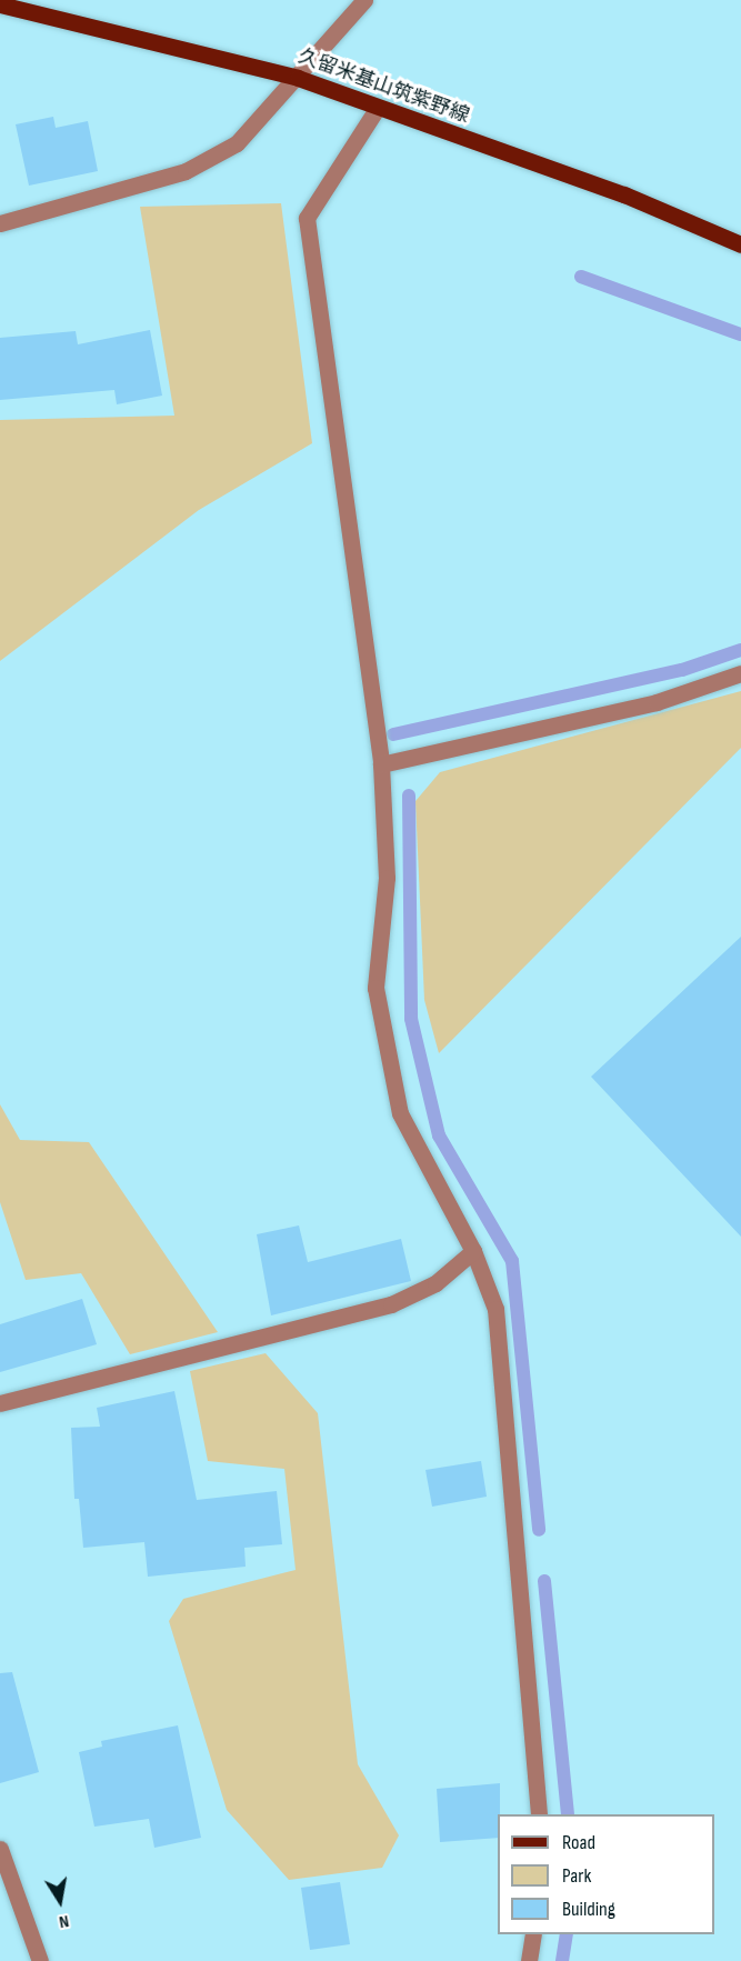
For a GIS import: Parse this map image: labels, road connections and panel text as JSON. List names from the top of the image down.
{
  "streets": {
    "main road": ["久留米基山筑紫野線"]
  },
  "legend": ["Road", "Park", "Building"],
  "north": "bottom"
}
